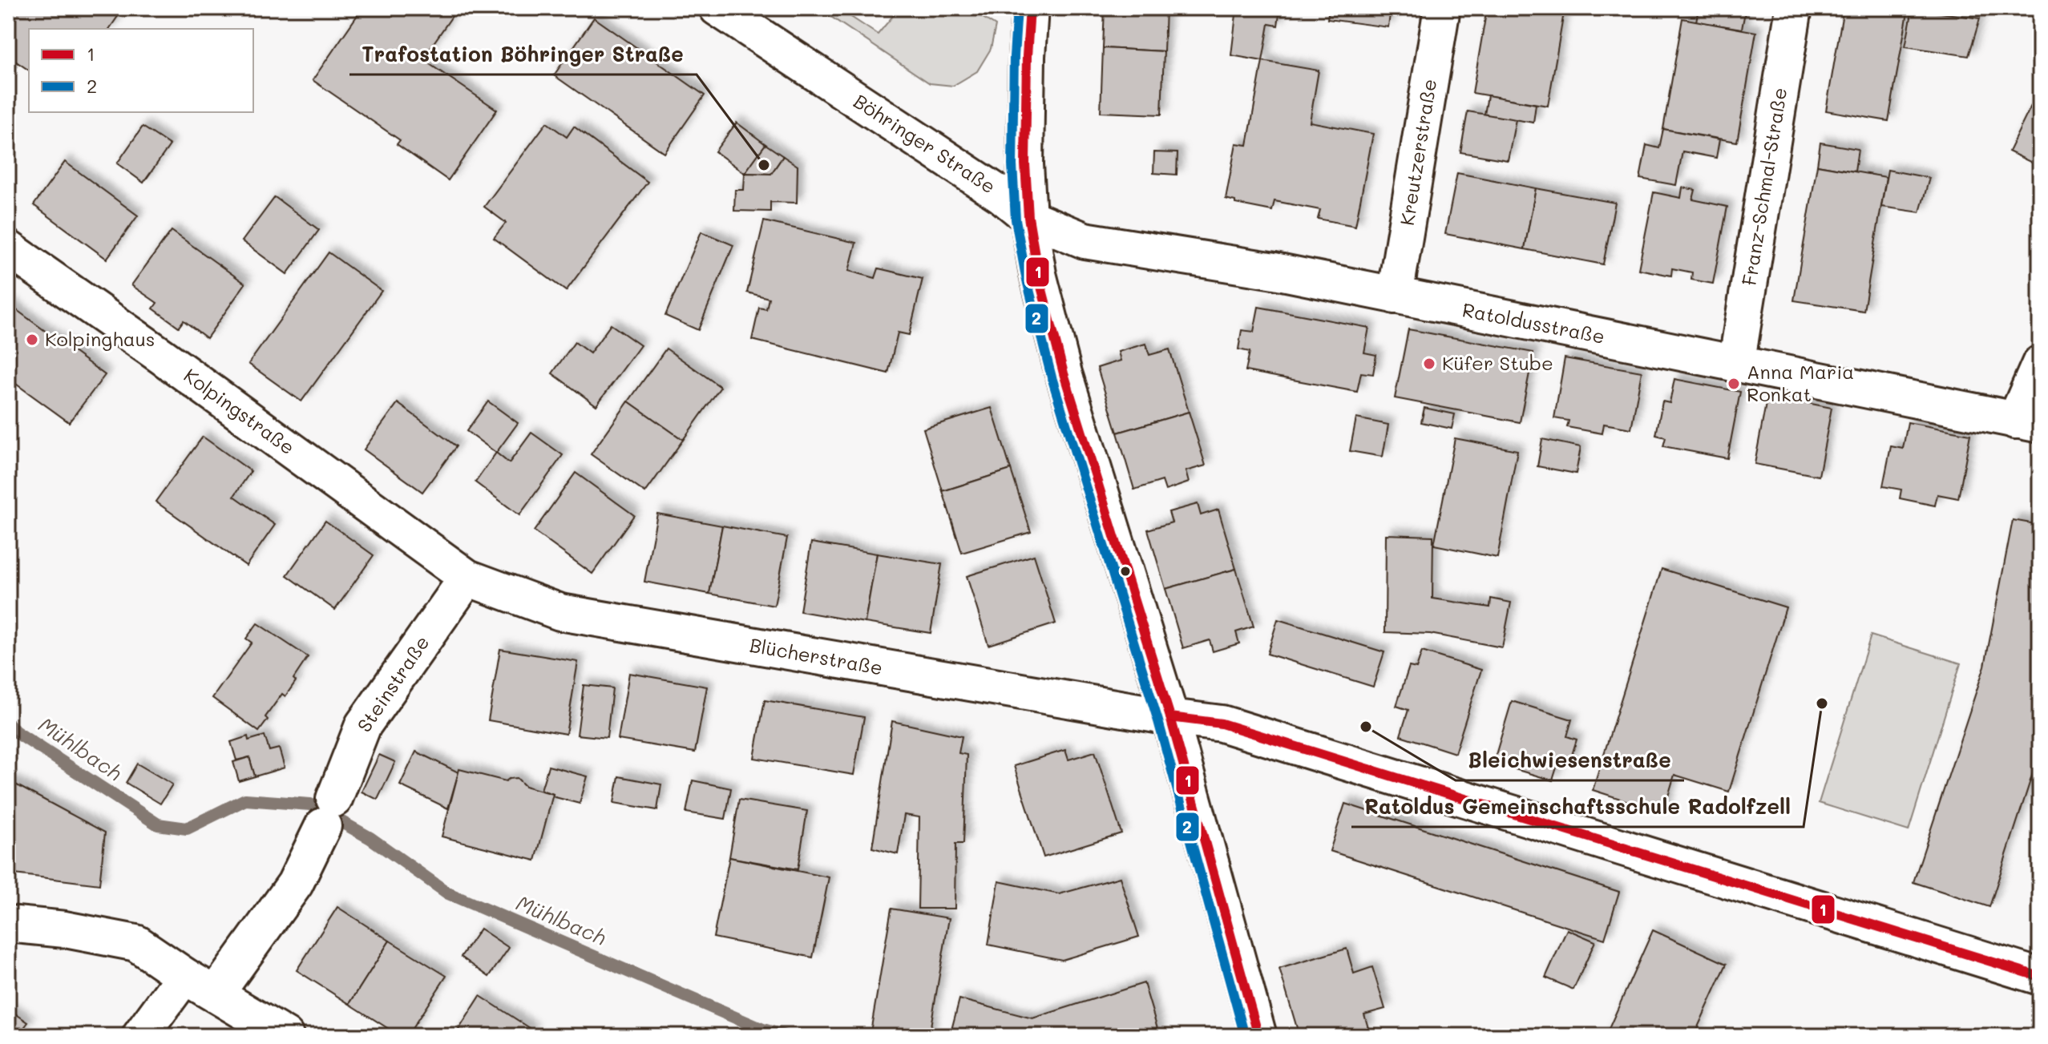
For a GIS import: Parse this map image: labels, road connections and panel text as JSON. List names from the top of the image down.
{
  "streets": {
    "street": [
      "Böhringer Straße",
      "Kreutzerstraße",
      "Franz-Schmal-Straße",
      "Ratoldusstraße",
      "Kolpingstraße",
      "Blücherstraße",
      "Steinstraße"
    ]
  },
  "crossings": [
    ["Böhringer Straße", "Ratoldusstraße"],
    ["Kreutzerstraße", "Ratoldusstraße"],
    ["Franz-Schmal-Straße", "Ratoldusstraße"],
    ["Kolpingstraße", "Blücherstraße"],
    ["Kolpingstraße", "Steinstraße"],
    ["Blücherstraße", "Steinstraße"]
  ],
  "water": ["Mühlbach"],
  "places": [
    "Trafostation Böhringer Straße",
    "Kolpinghaus",
    "Küfer Stube",
    "Anna Maria Ronkat",
    "Ratoldus Gemeinschaftsschule Radolfzell",
    "Bleichwiesenstraße"
  ],
  "lines": ["transit line 1", "transit line 2"],
  "legend": ["1", "2"]
}
